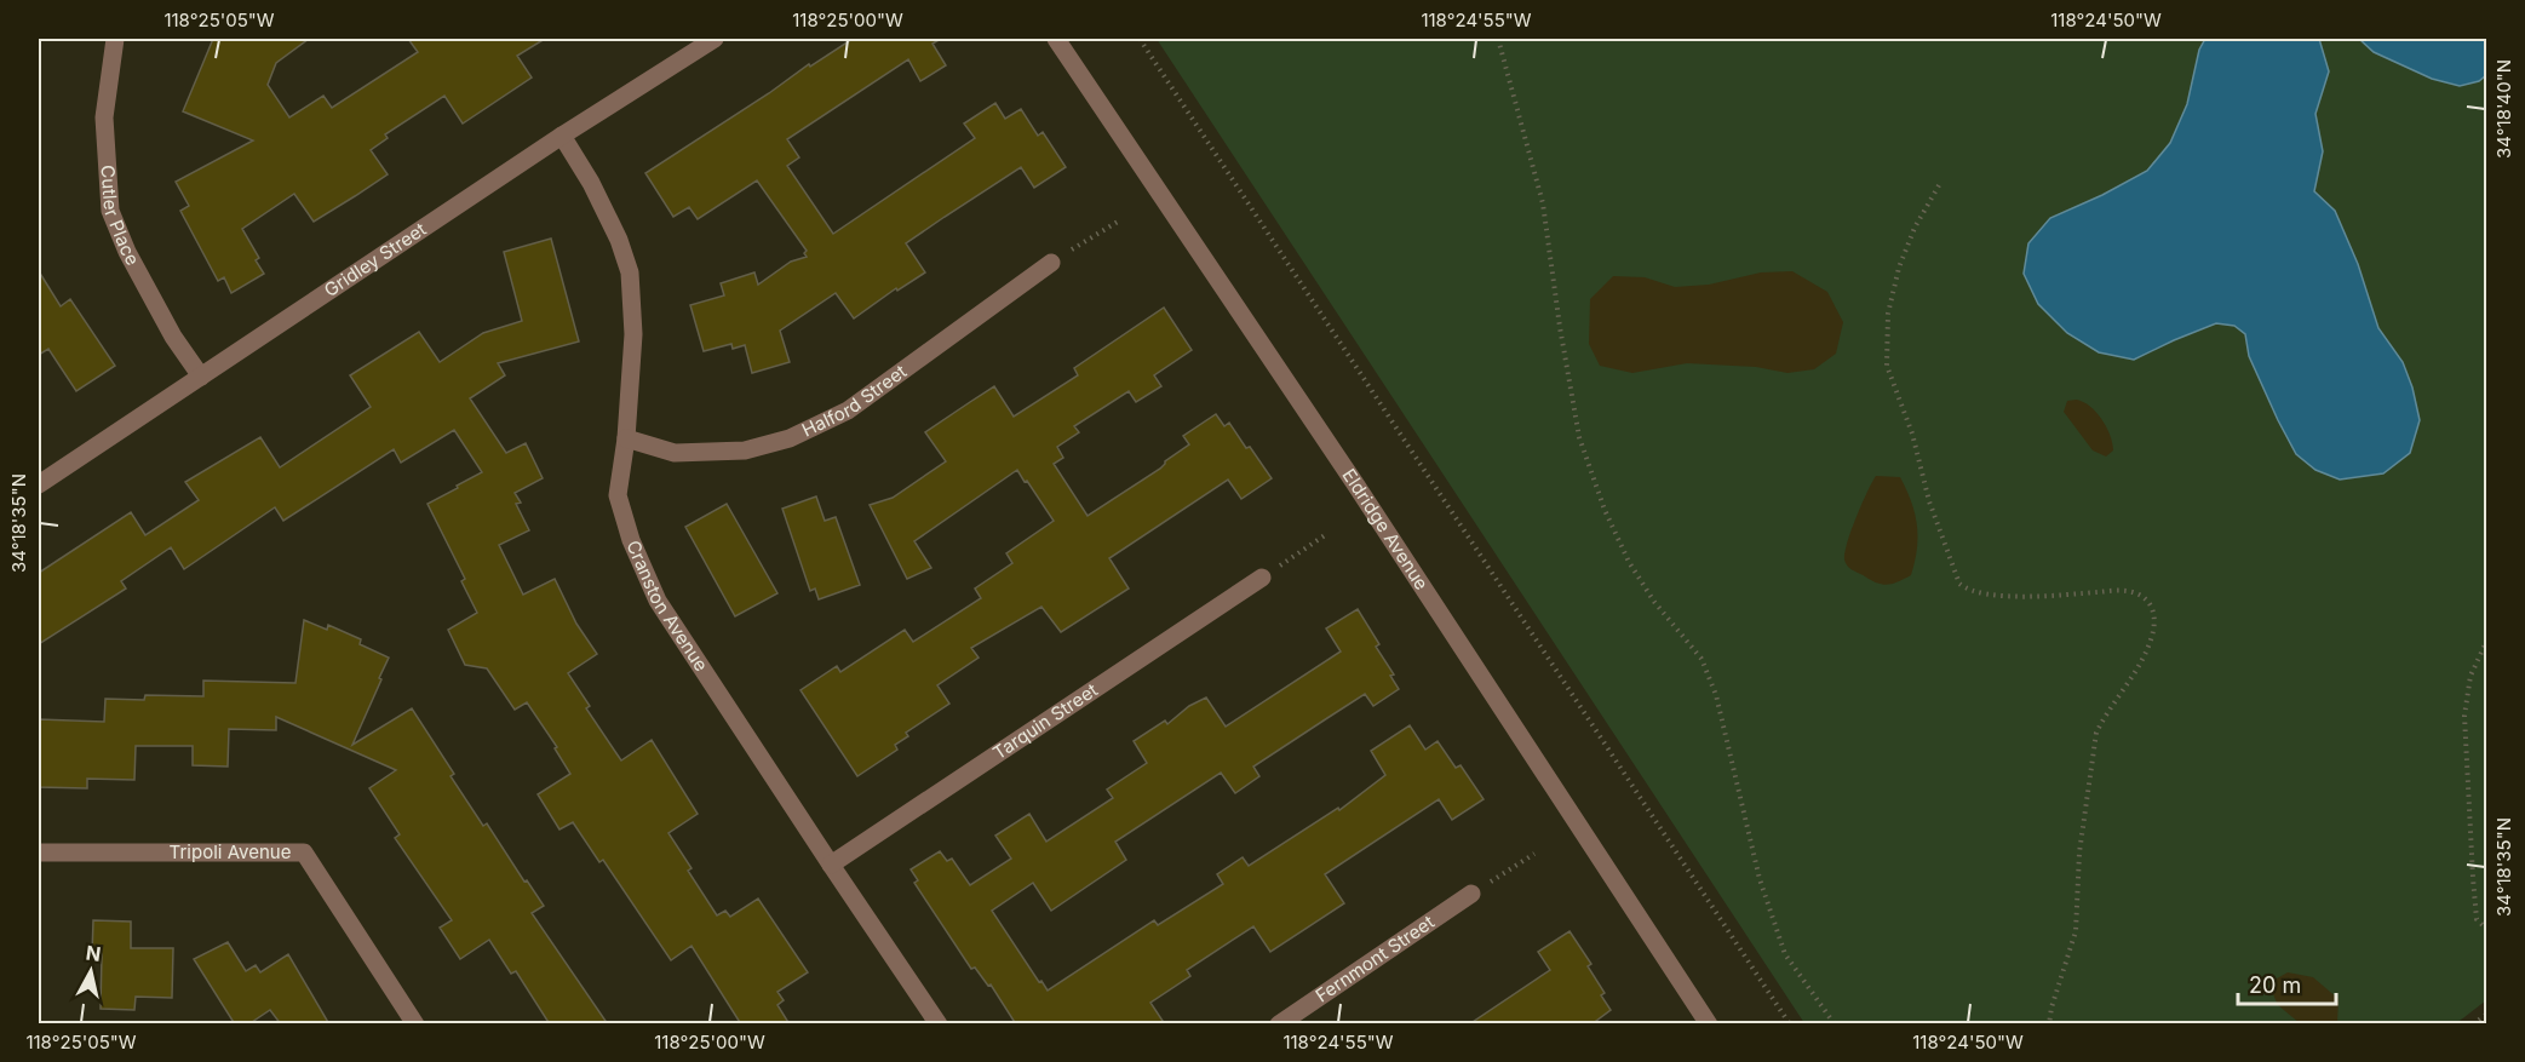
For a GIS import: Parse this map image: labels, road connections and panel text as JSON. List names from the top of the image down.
{
  "streets": {
    "street": [
      "Cutler Place",
      "Gridley Street",
      "Halford Street",
      "Eldridge Avenue",
      "Cranston Avenue",
      "Tarquin Street",
      "Tripoli Avenue",
      "Fernmont Street"
    ]
  },
  "crossings": [
    ["Cutler Place", "Gridley Street"],
    ["Gridley Street", "Cranston Avenue"],
    ["Halford Street", "Cranston Avenue"],
    ["Cranston Avenue", "Tarquin Street"]
  ],
  "scale_bar": "20 m",
  "north": "top",
  "coordinates": [
    "118°25'05\"W",
    "118°25'00\"W",
    "118°24'55\"W",
    "118°24'50\"W",
    "34°18'40\"N",
    "34°18'35\"N"
  ]
}
